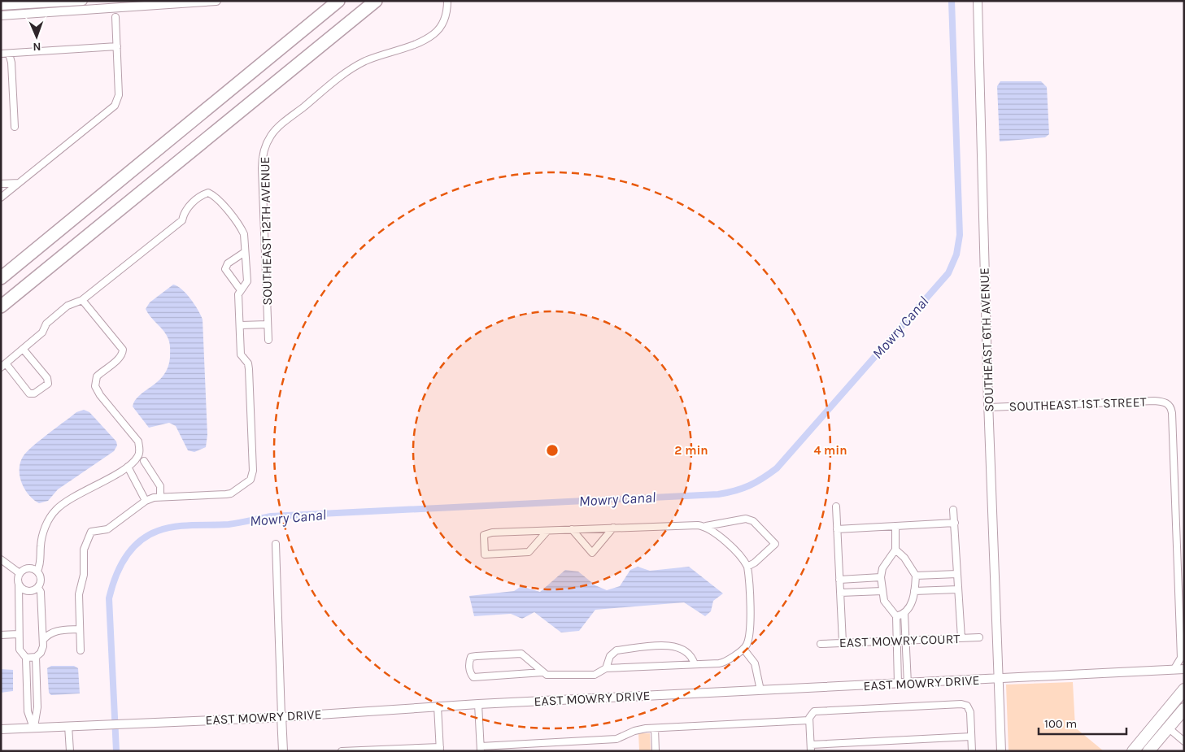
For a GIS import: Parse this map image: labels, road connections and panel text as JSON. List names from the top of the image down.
{
  "streets": {
    "street": [
      "SOUTHEAST 12TH AVENUE",
      "SOUTHEAST 6TH AVENUE",
      "SOUTHEAST 1ST STREET",
      "EAST MOWRY COURT",
      "EAST MOWRY DRIVE"
    ]
  },
  "crossings": [
    ["SOUTHEAST 6TH AVENUE", "SOUTHEAST 1ST STREET"],
    ["SOUTHEAST 6TH AVENUE", "EAST MOWRY DRIVE"]
  ],
  "water": ["Mowry Canal"],
  "scale_bar": "100 m",
  "north": "bottom",
  "rings": ["2 min", "4 min"]
}
